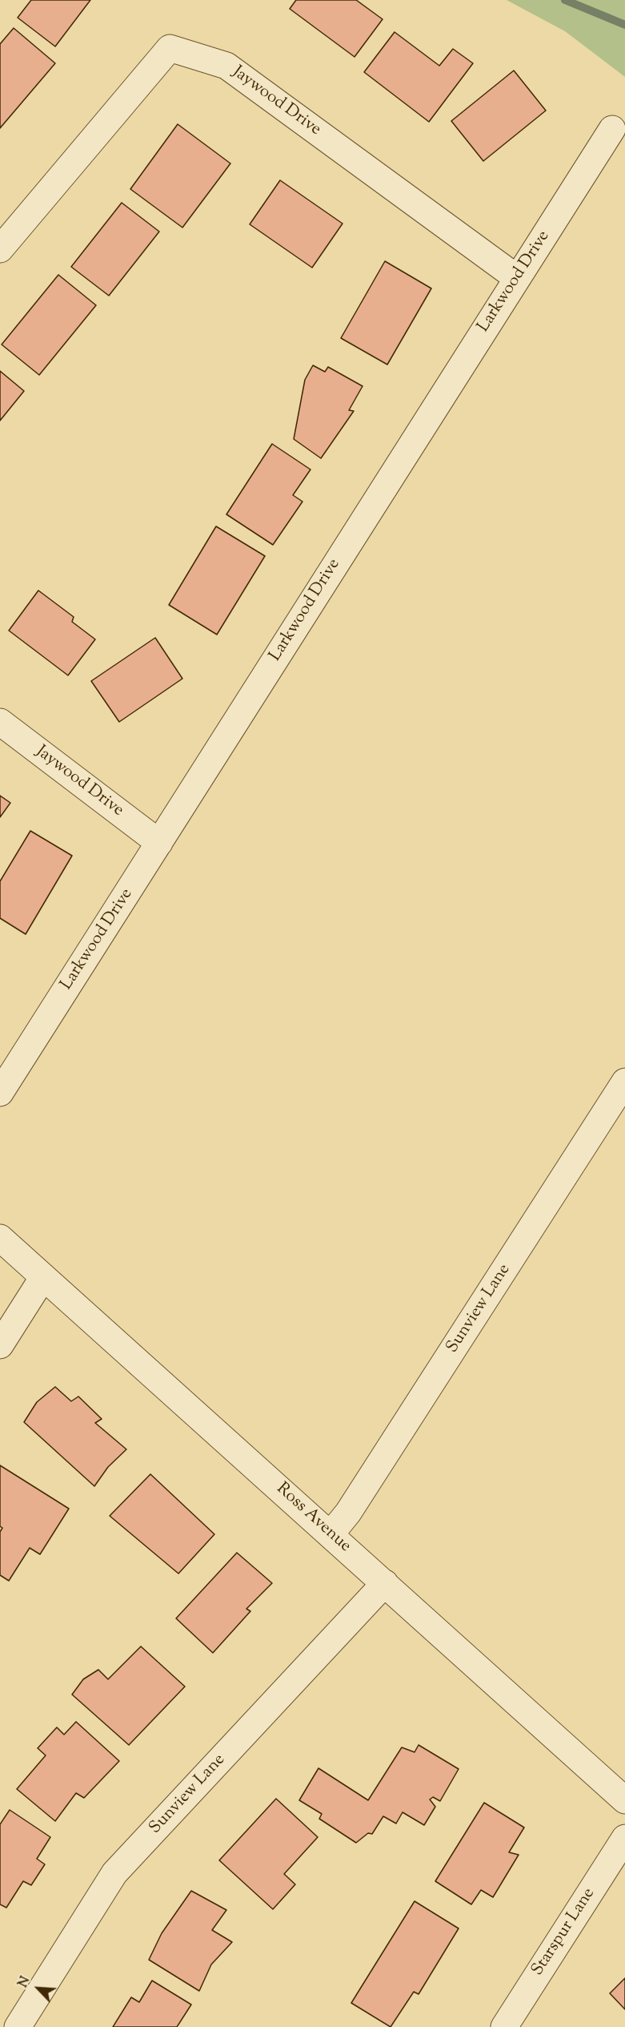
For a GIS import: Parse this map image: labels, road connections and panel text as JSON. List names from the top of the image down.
{
  "streets": {
    "street": [
      "Jaywood Drive",
      "Larkwood Drive",
      "Sunview Lane",
      "Ross Avenue",
      "Starspur Lane"
    ]
  },
  "crossings": [
    ["Jaywood Drive", "Larkwood Drive"],
    ["Sunview Lane", "Ross Avenue"]
  ],
  "north": "top left"
}
